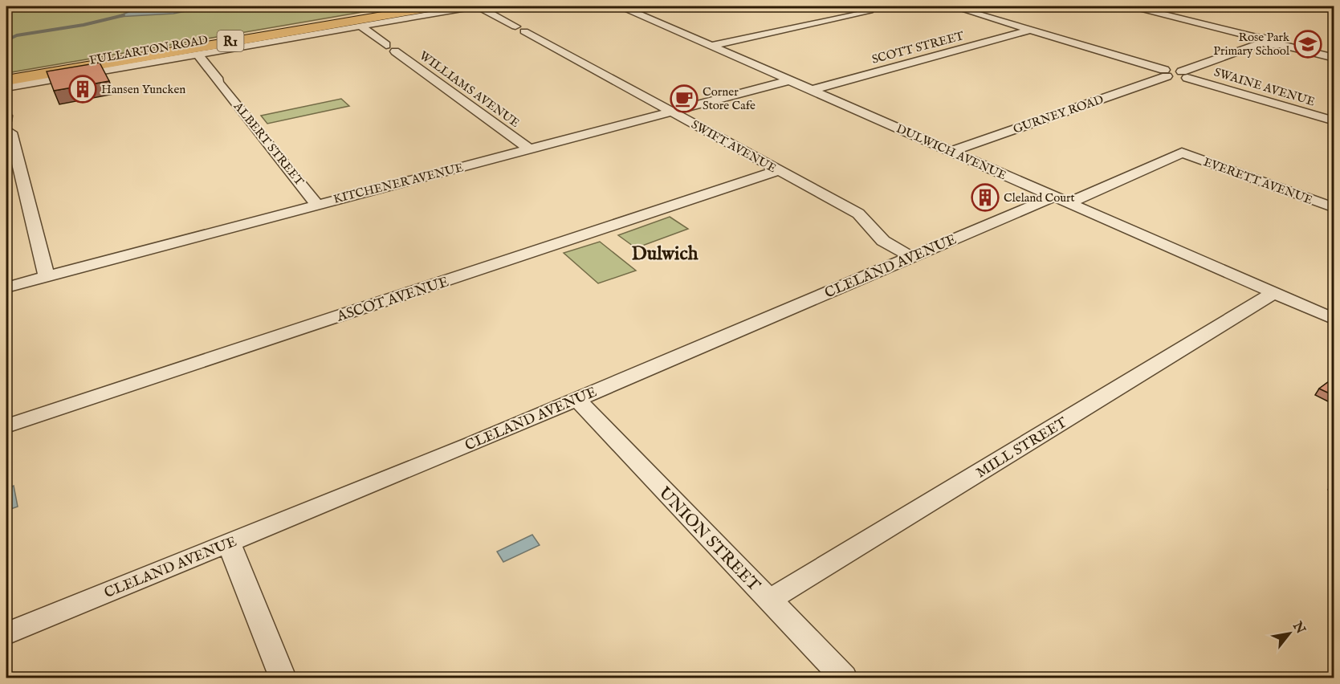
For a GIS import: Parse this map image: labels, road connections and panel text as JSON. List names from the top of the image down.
{
  "streets": {
    "highway": ["R1", "FULLARTON ROAD"],
    "street": [
      "SCOTT STREET",
      "SWAINE AVENUE",
      "WILLIAMS AVENUE",
      "GURNEY ROAD",
      "ALBERT STREET",
      "SWIFT AVENUE",
      "DULWICH AVENUE",
      "EVERETT AVENUE",
      "KITCHENER AVENUE",
      "CLELAND AVENUE",
      "ASCOT AVENUE",
      "MILL STREET",
      "UNION STREET"
    ]
  },
  "crossings": [
    ["SCOTT STREET", "DULWICH AVENUE"],
    ["FULLARTON ROAD", "WILLIAMS AVENUE"],
    ["FULLARTON ROAD", "ALBERT STREET"],
    ["WILLIAMS AVENUE", "KITCHENER AVENUE"],
    ["GURNEY ROAD", "DULWICH AVENUE"],
    ["ALBERT STREET", "KITCHENER AVENUE"],
    ["SWIFT AVENUE", "KITCHENER AVENUE"],
    ["SWIFT AVENUE", "CLELAND AVENUE"],
    ["SWIFT AVENUE", "ASCOT AVENUE"],
    ["DULWICH AVENUE", "KITCHENER AVENUE"],
    ["DULWICH AVENUE", "CLELAND AVENUE"],
    ["DULWICH AVENUE", "MILL STREET"],
    ["EVERETT AVENUE", "CLELAND AVENUE"],
    ["CLELAND AVENUE", "UNION STREET"],
    ["MILL STREET", "UNION STREET"]
  ],
  "districts": ["Dulwich"],
  "places": {
    "school or university": ["Rose Park Primary School"],
    "building": ["Hansen Yuncken", "Cleland Court"],
    "cafe": ["Corner Store Cafe"]
  },
  "north": "top right"
}
